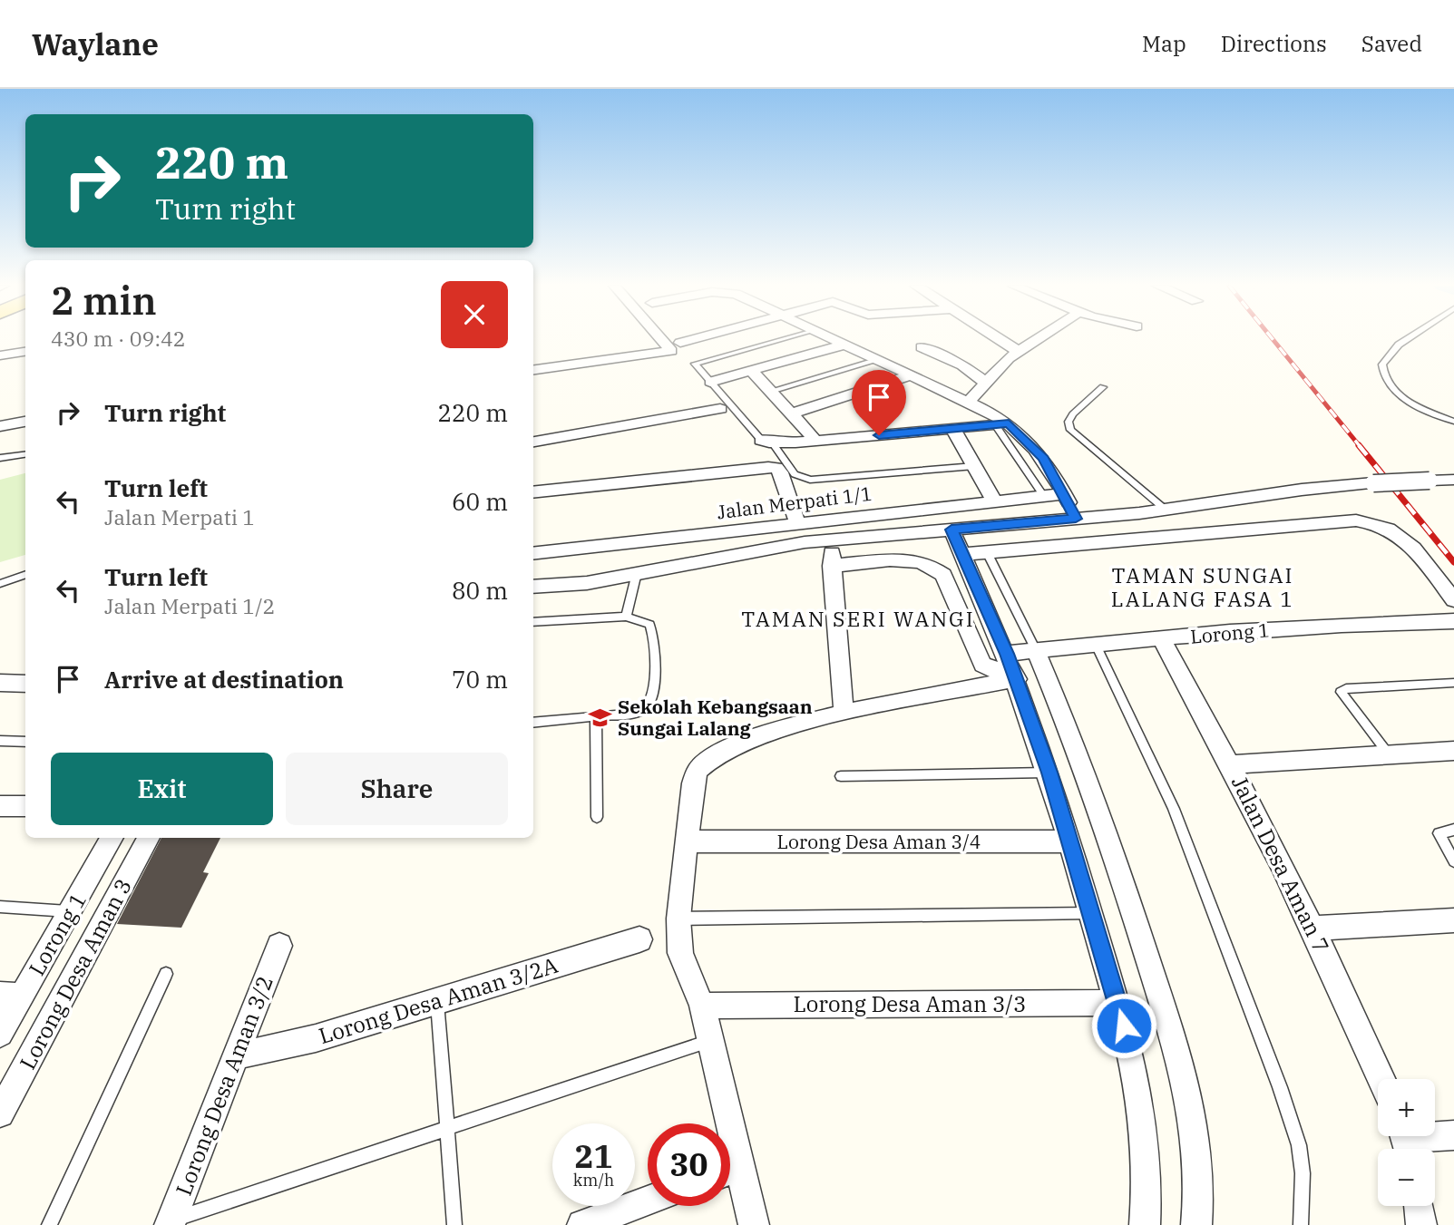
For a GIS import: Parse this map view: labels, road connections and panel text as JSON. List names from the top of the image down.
{
  "streets": {
    "street": [
      "Jalan Merpati 1/1",
      "Lorong 1",
      "Lorong Desa Aman 3/4",
      "Jalan Desa Aman 7",
      "Lorong Desa Aman 3",
      "Lorong Desa Aman 3/2A",
      "Lorong Desa Aman 3/3",
      "Lorong Desa Aman 3/2"
    ]
  },
  "crossings": [
    ["Lorong 1", "Jalan Desa Aman 7"],
    ["Lorong Desa Aman 3/2A", "Lorong Desa Aman 3/2"]
  ],
  "districts": ["TAMAN SUNGAI LALANG FASA 1", "TAMAN SERI WANGI"],
  "places": {
    "school or university": ["Sekolah Kebangsaan Sungai Lalang"]
  },
  "page": {
    "header": "Waylane",
    "nav": ["Map", "Directions", "Saved"],
    "turn": ["220 m", "Turn right"],
    "heading": ["2 min", "430 m · 09:42"],
    "list": [
      {
        "name": "Turn right",
        "value": "220 m"
      },
      {
        "name": "Turn left",
        "note": "Jalan Merpati 1",
        "value": "60 m"
      },
      {
        "name": "Turn left",
        "note": "Jalan Merpati 1/2",
        "value": "80 m"
      },
      {
        "name": "Arrive at destination",
        "value": "70 m"
      }
    ],
    "buttons": ["Exit", "Share"],
    "map_buttons": ["+", "−"],
    "speed": "21 km/h",
    "limit": "30"
  }
}
